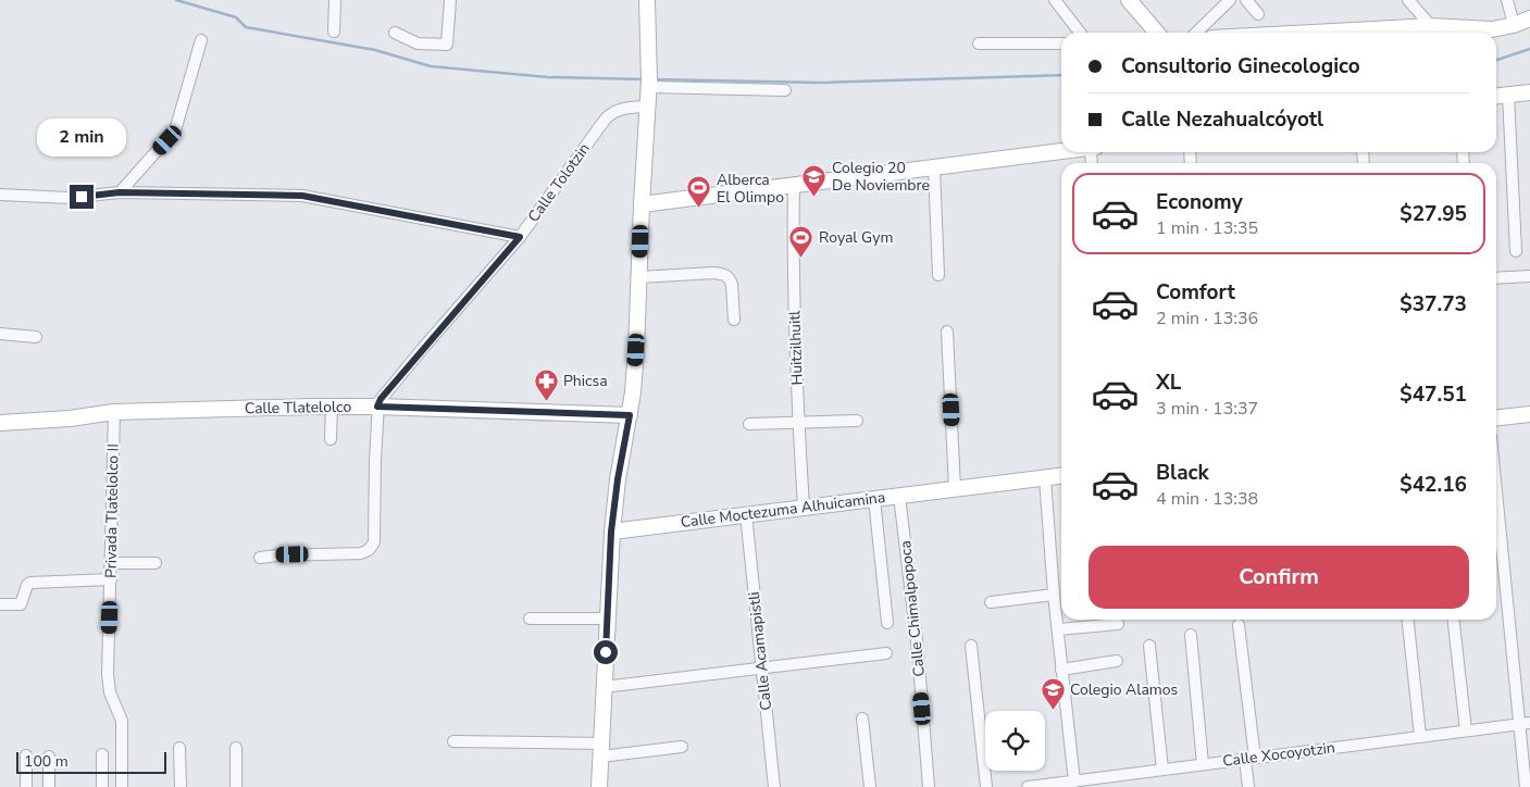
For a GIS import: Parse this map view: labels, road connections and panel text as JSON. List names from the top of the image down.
{
  "streets": {
    "main road": ["Calle Tlatelolco", "Calle Moctezuma Alhuicamina"],
    "street": [
      "Calle Tolotzin",
      "Huitzilhuitl",
      "Privada Tlatelolco II",
      "Calle Chimalpopoca",
      "Calle Acamapistli",
      "Calle Xocoyotzin"
    ]
  },
  "crossings": [
    ["Calle Tolotzin", "Calle Tlatelolco"],
    ["Huitzilhuitl", "Calle Moctezuma Alhuicamina"],
    ["Calle Tlatelolco", "Privada Tlatelolco II"],
    ["Calle Moctezuma Alhuicamina", "Calle Chimalpopoca"],
    ["Calle Moctezuma Alhuicamina", "Calle Acamapistli"]
  ],
  "places": {
    "school or university": ["Colegio 20 De Noviembre", "Colegio Alamos"],
    "sports": ["Alberca El Olimpo", "Royal Gym"],
    "pharmacy": ["Phicsa"]
  },
  "scale_bar": "100 m",
  "page": {
    "banner": ["Consultorio Ginecologico", "Calle Nezahualcóyotl"],
    "bubble": "2 min",
    "list": [
      {
        "name": "Economy",
        "note": "1 min · 13:35",
        "value": "$27.95"
      },
      {
        "name": "Comfort",
        "note": "2 min · 13:36",
        "value": "$37.73"
      },
      {
        "name": "XL",
        "note": "3 min · 13:37",
        "value": "$47.51"
      },
      {
        "name": "Black",
        "note": "4 min · 13:38",
        "value": "$42.16"
      }
    ],
    "buttons": "Confirm",
    "scale": "100 m"
  }
}
